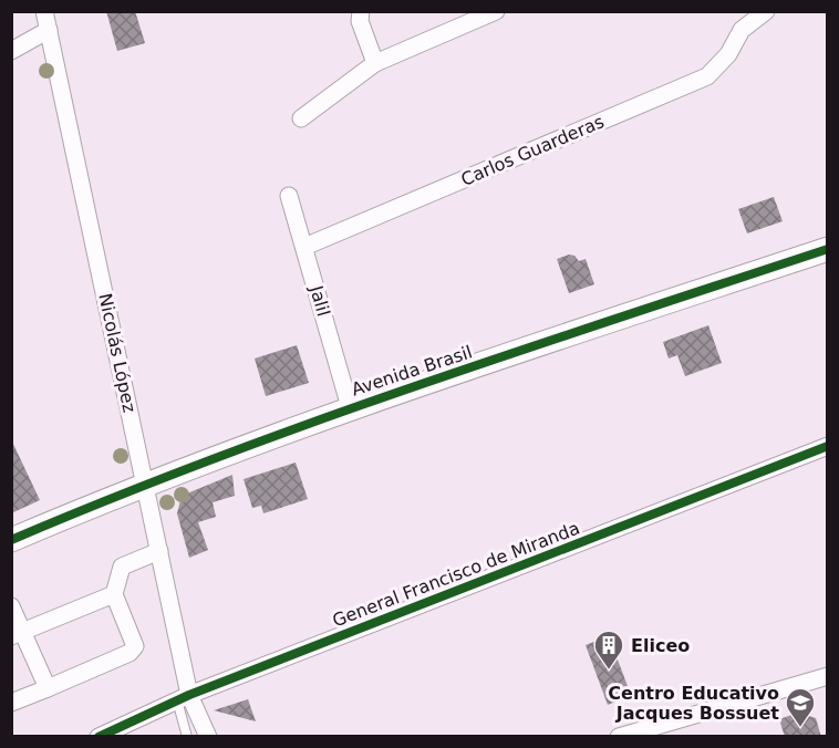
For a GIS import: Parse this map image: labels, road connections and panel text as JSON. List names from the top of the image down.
{
  "streets": {
    "street": [
      "Carlos Guarderas",
      "Jalil",
      "Nicolás López",
      "Avenida Brasil",
      "General Francisco de Miranda"
    ]
  },
  "crossings": [
    ["Carlos Guarderas", "Jalil"],
    ["Jalil", "Avenida Brasil"],
    ["Nicolás López", "Avenida Brasil"],
    ["Nicolás López", "General Francisco de Miranda"]
  ],
  "places": {
    "building": ["Eliceo"],
    "school or university": ["Centro Educativo Jacques Bossuet"]
  }
}
